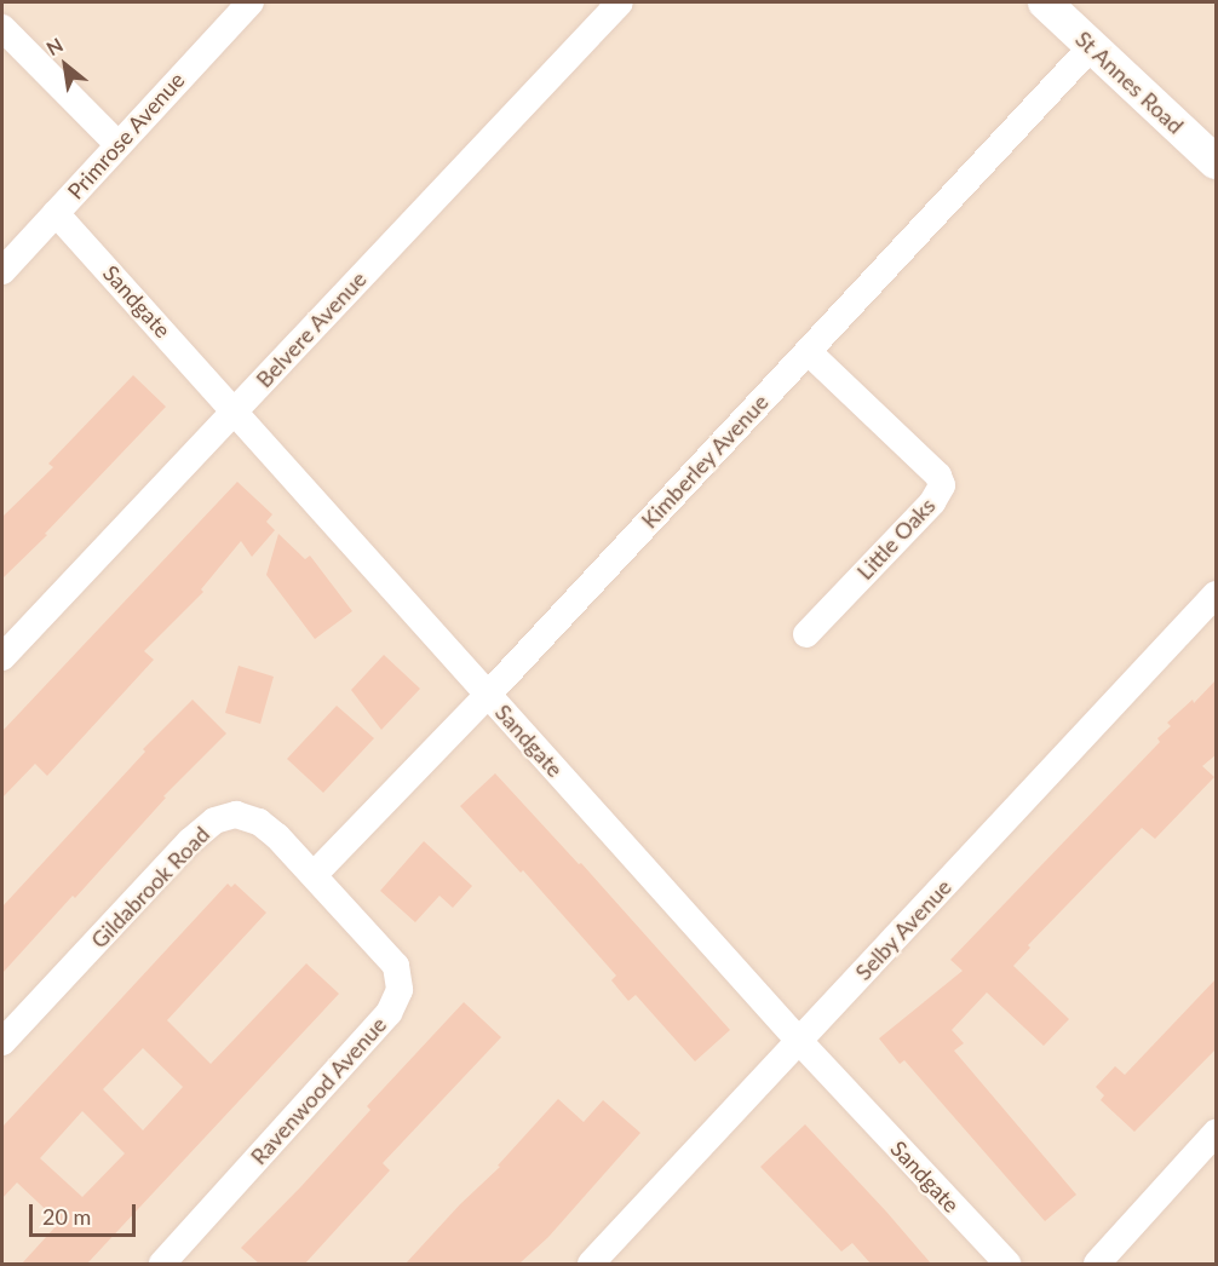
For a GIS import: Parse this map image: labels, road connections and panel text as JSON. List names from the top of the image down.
{
  "streets": {
    "street": [
      "St Annes Road",
      "Primrose Avenue",
      "Sandgate",
      "Belvere Avenue",
      "Kimberley Avenue",
      "Little Oaks",
      "Gildabrook Road",
      "Selby Avenue",
      "Ravenwood Avenue"
    ]
  },
  "crossings": [
    ["St Annes Road", "Kimberley Avenue"],
    ["Primrose Avenue", "Sandgate"],
    ["Sandgate", "Belvere Avenue"],
    ["Sandgate", "Kimberley Avenue"],
    ["Sandgate", "Selby Avenue"],
    ["Kimberley Avenue", "Little Oaks"],
    ["Kimberley Avenue", "Gildabrook Road"],
    ["Kimberley Avenue", "Ravenwood Avenue"],
    ["Gildabrook Road", "Ravenwood Avenue"]
  ],
  "scale_bar": "20 m",
  "north": "top left"
}
